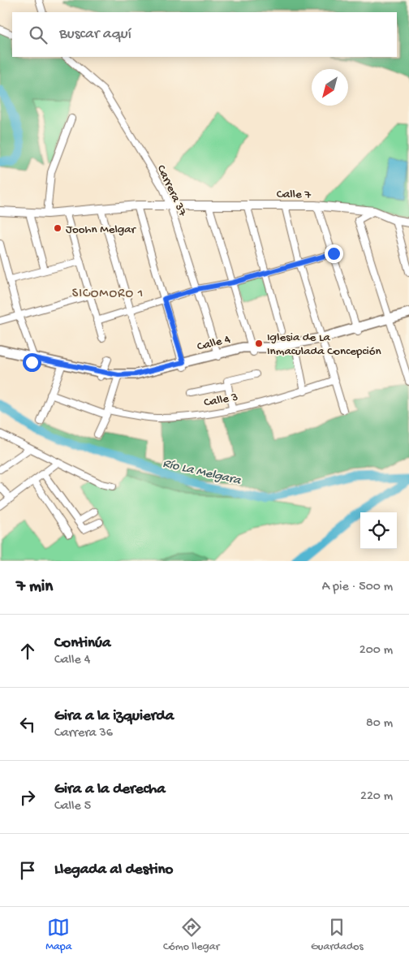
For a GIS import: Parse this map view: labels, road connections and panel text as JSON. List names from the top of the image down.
{
  "streets": {
    "main road": ["Calle 4"],
    "street": ["Carrera 37", "Calle 7", "Calle 3"]
  },
  "crossings": [
    ["Carrera 37", "Calle 7"],
    ["Carrera 37", "Calle 4"]
  ],
  "districts": ["SICOMORO 1"],
  "water": ["Río La Melgara"],
  "places": ["Joohn Melgar", "Iglesia de La Inmaculada Concepción"],
  "north": "bottom left",
  "page": {
    "search": "Buscar aquí",
    "heading": ["7 min", "A pie · 500 m"],
    "list": [
      ["Continúa", "Calle 4", "200 m"],
      ["Gira a la izquierda", "Carrera 36", "80 m"],
      ["Gira a la derecha", "Calle 5", "220 m"],
      "Llegada al destino"
    ],
    "nav": ["Mapa", "Cómo llegar", "Guardados"]
  }
}
